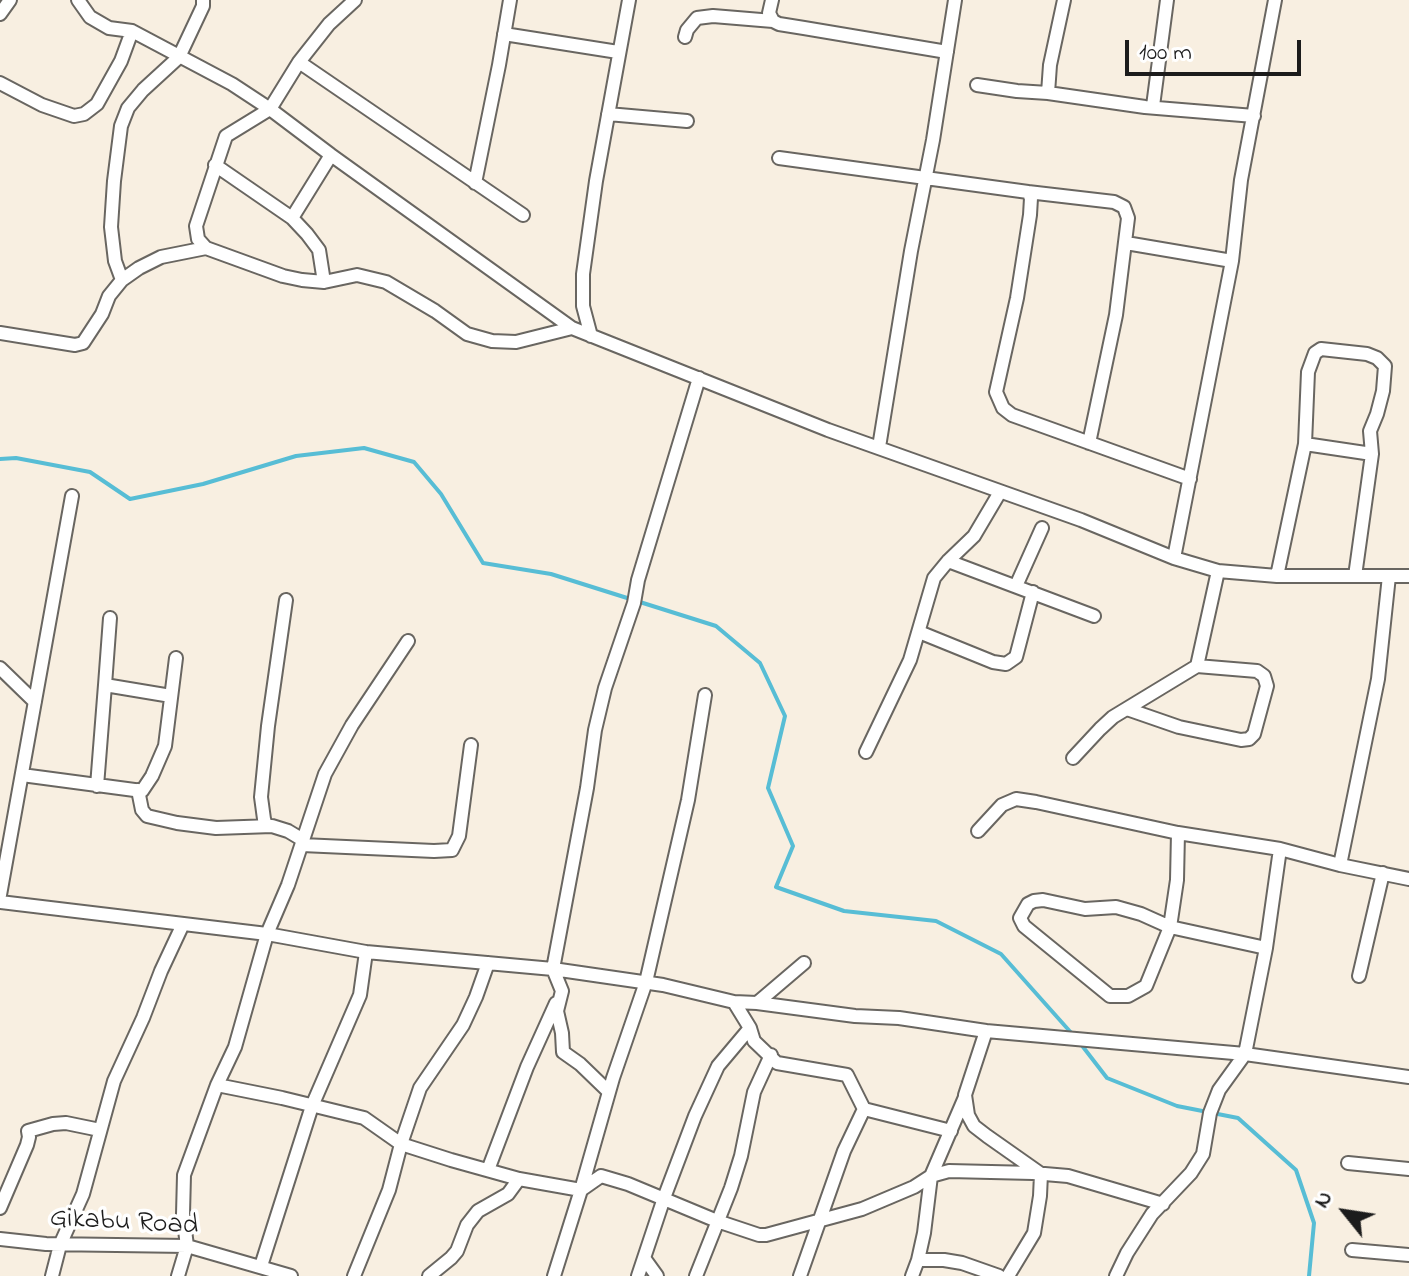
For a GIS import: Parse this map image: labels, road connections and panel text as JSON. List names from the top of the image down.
{
  "streets": {
    "street": ["Gikabu Road"]
  },
  "scale_bar": "100 m",
  "north": "top left"
}
